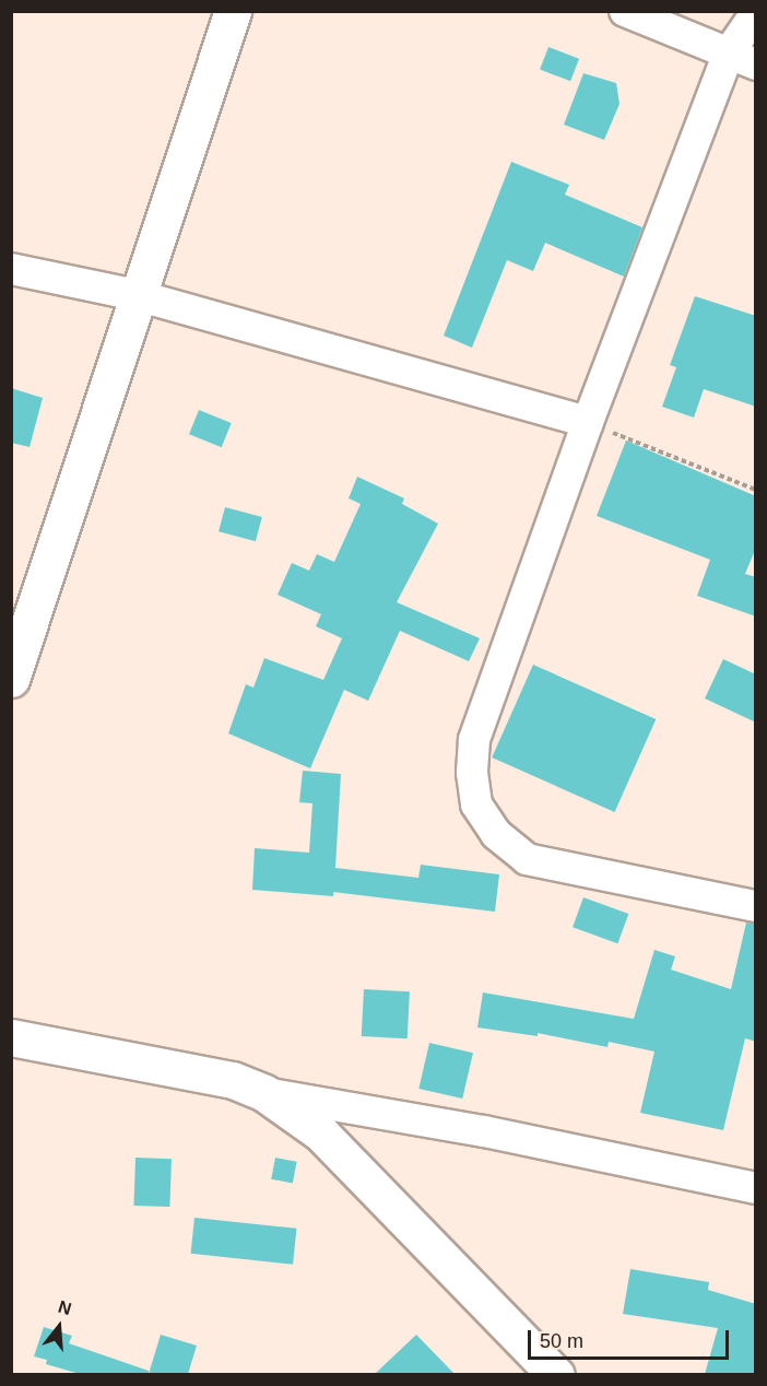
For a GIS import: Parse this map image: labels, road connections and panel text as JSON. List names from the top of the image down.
{
  "scale_bar": "50 m",
  "north": "top"
}
